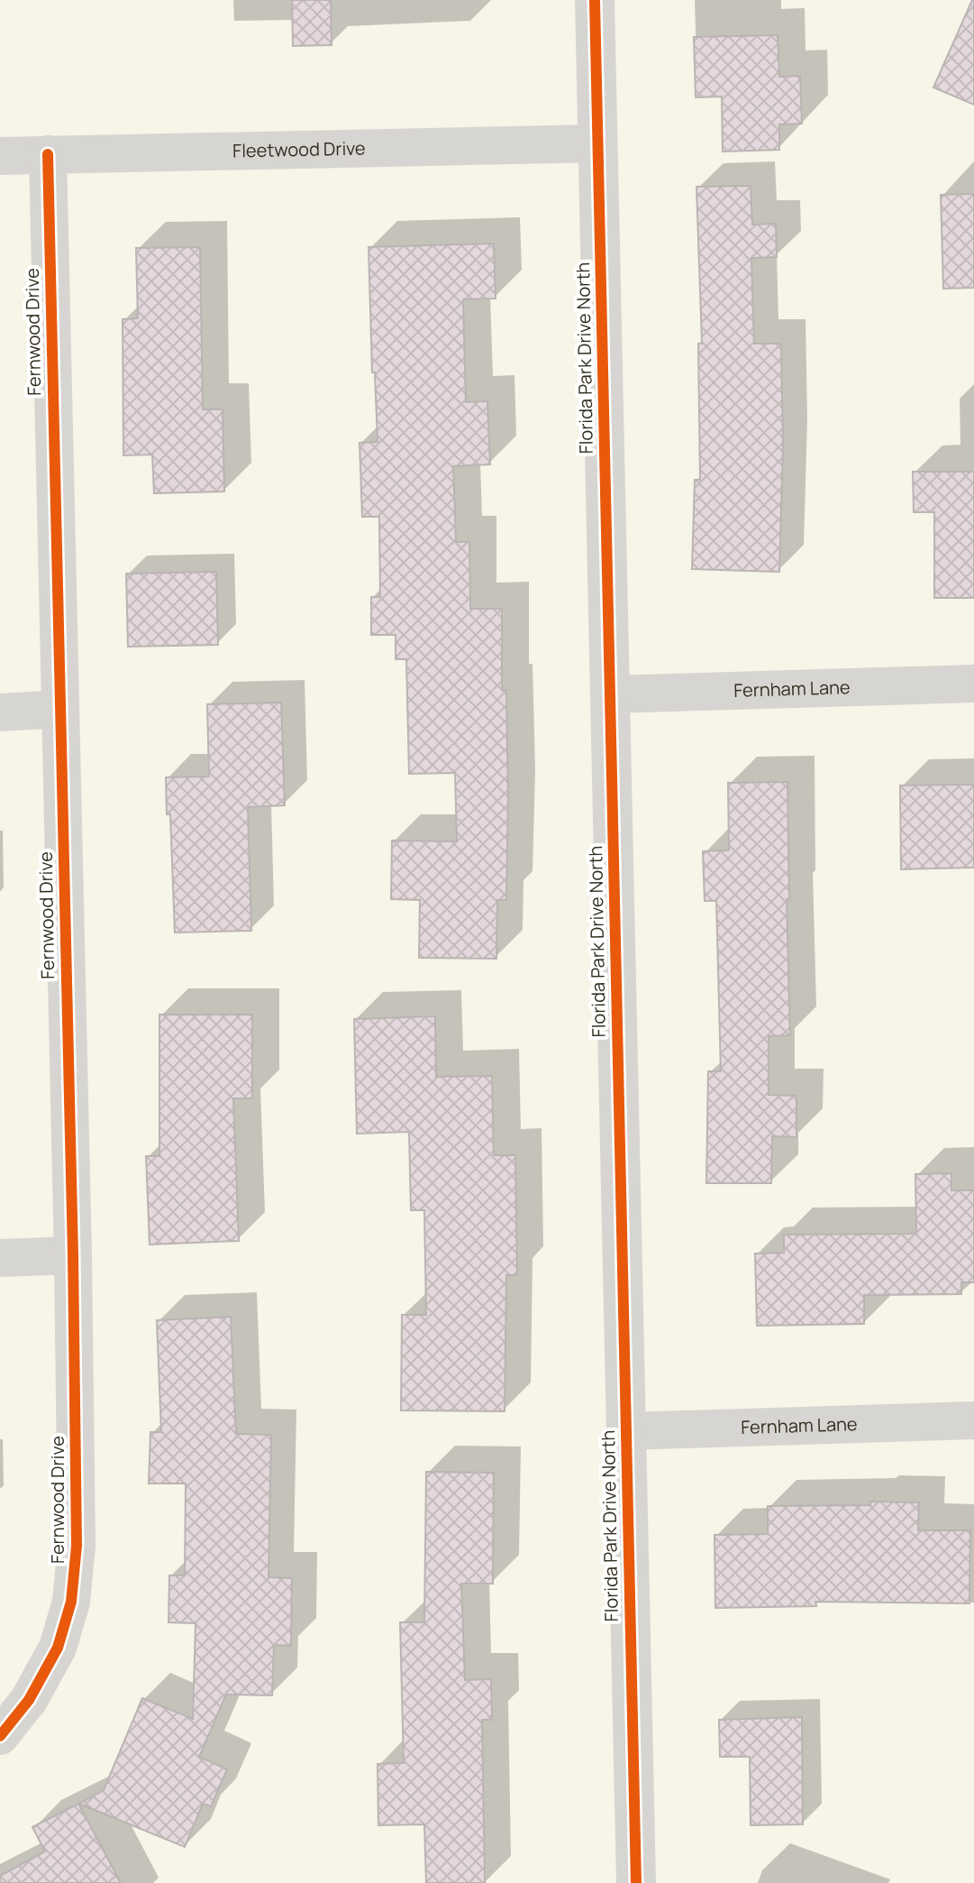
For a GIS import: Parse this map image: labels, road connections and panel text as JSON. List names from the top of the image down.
{
  "streets": {
    "street": [
      "Fleetwood Drive",
      "Fernwood Drive",
      "Florida Park Drive North",
      "Fernham Lane"
    ]
  },
  "crossings": [
    ["Fleetwood Drive", "Fernwood Drive"],
    ["Fleetwood Drive", "Florida Park Drive North"],
    ["Florida Park Drive North", "Fernham Lane"]
  ]
}
